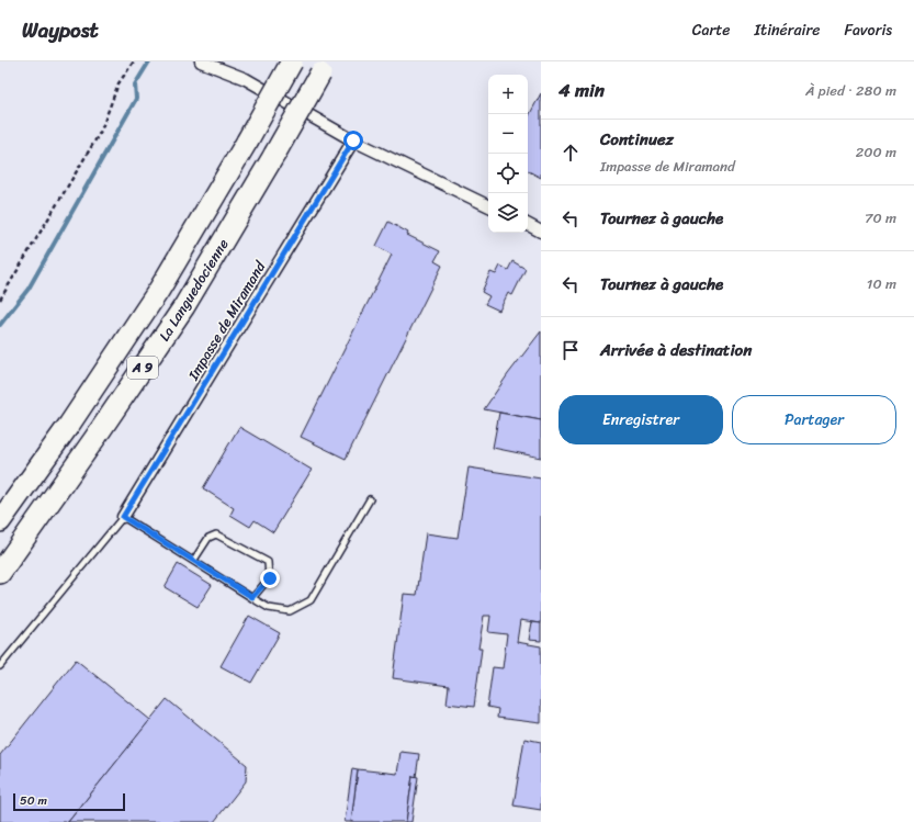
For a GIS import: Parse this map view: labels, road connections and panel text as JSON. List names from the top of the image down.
{
  "streets": {
    "highway": ["La Languedocienne", "A 9"],
    "street": ["Impasse de Miramand"]
  },
  "scale_bar": "50 m",
  "page": {
    "header": "Waypost",
    "nav": ["Carte", "Itinéraire", "Favoris"],
    "heading": ["4 min", "À pied · 280 m"],
    "map_buttons": ["+", "−"],
    "list": [
      ["Continuez", "Impasse de Miramand", "200 m"],
      ["Tournez à gauche", "70 m"],
      ["Tournez à gauche", "10 m"],
      "Arrivée à destination"
    ],
    "buttons": ["Enregistrer", "Partager"],
    "scale": "50 m"
  }
}
